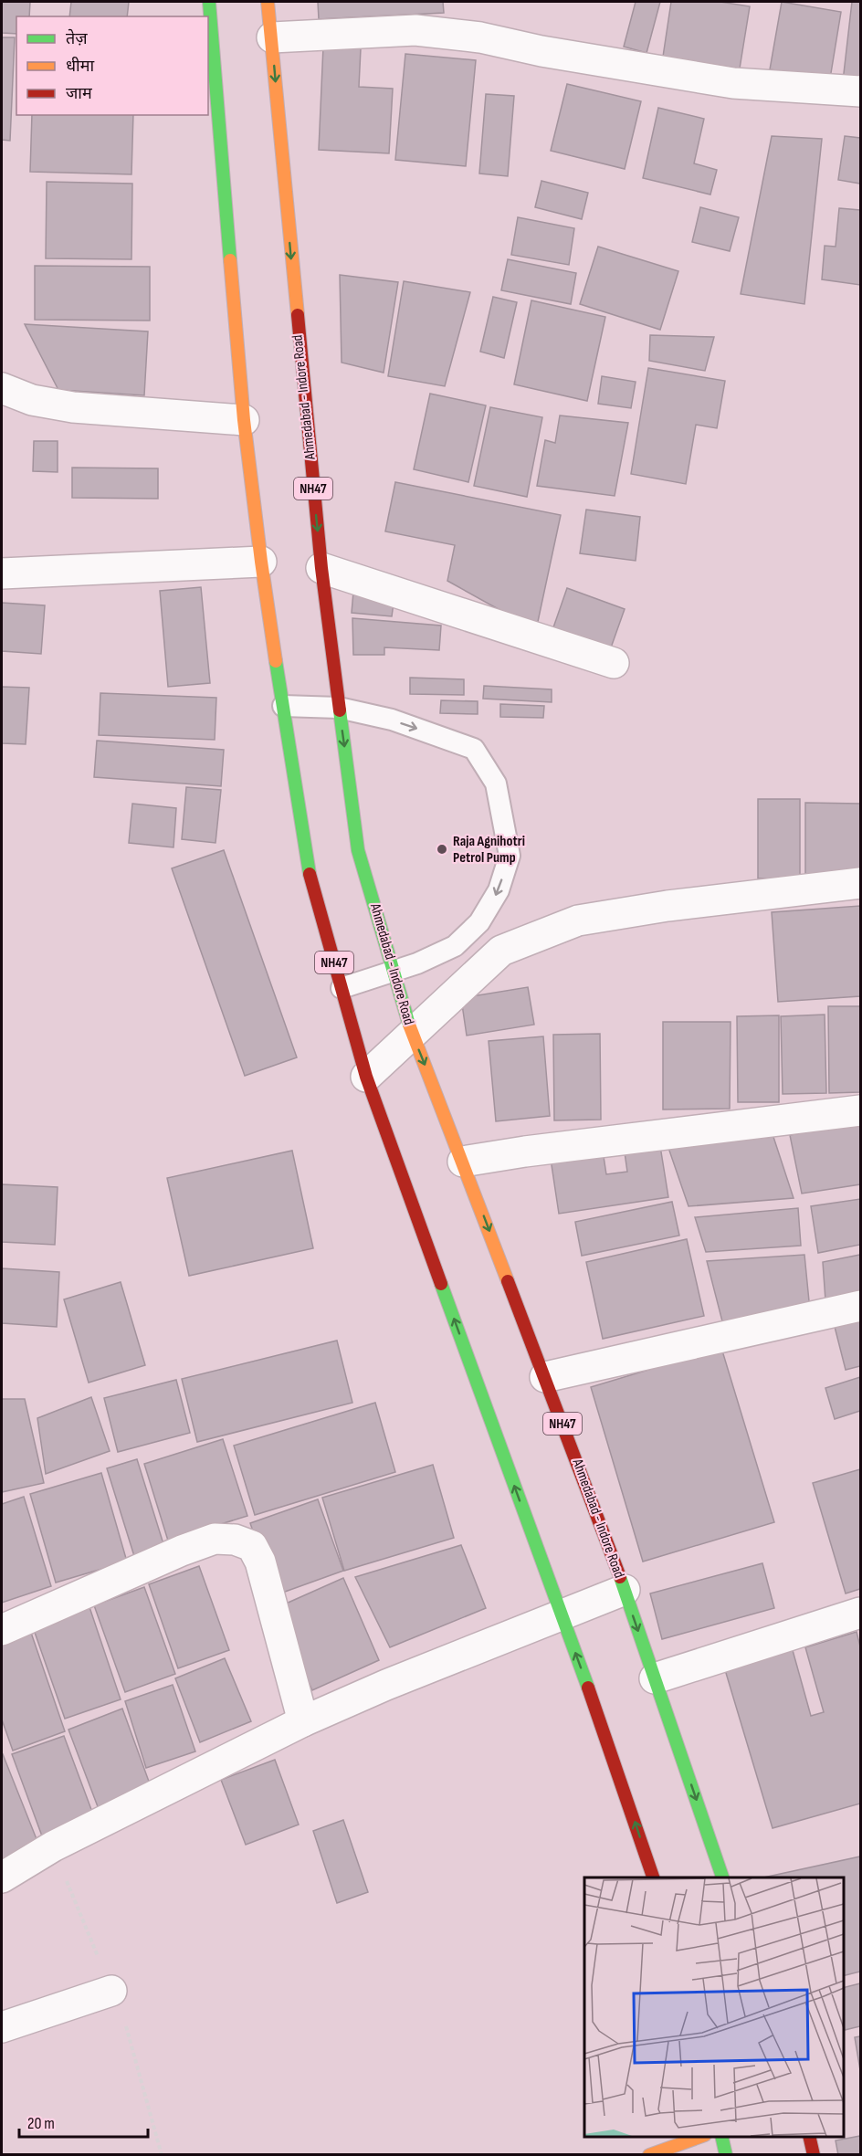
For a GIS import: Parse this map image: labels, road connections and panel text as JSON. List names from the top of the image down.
{
  "streets": {
    "main road": ["Ahmedabad - Indore Road", "NH47"]
  },
  "places": ["Raja Agnihotri Petrol Pump"],
  "legend": ["तेज़", "धीमा", "जाम"],
  "scale_bar": "20 m"
}
